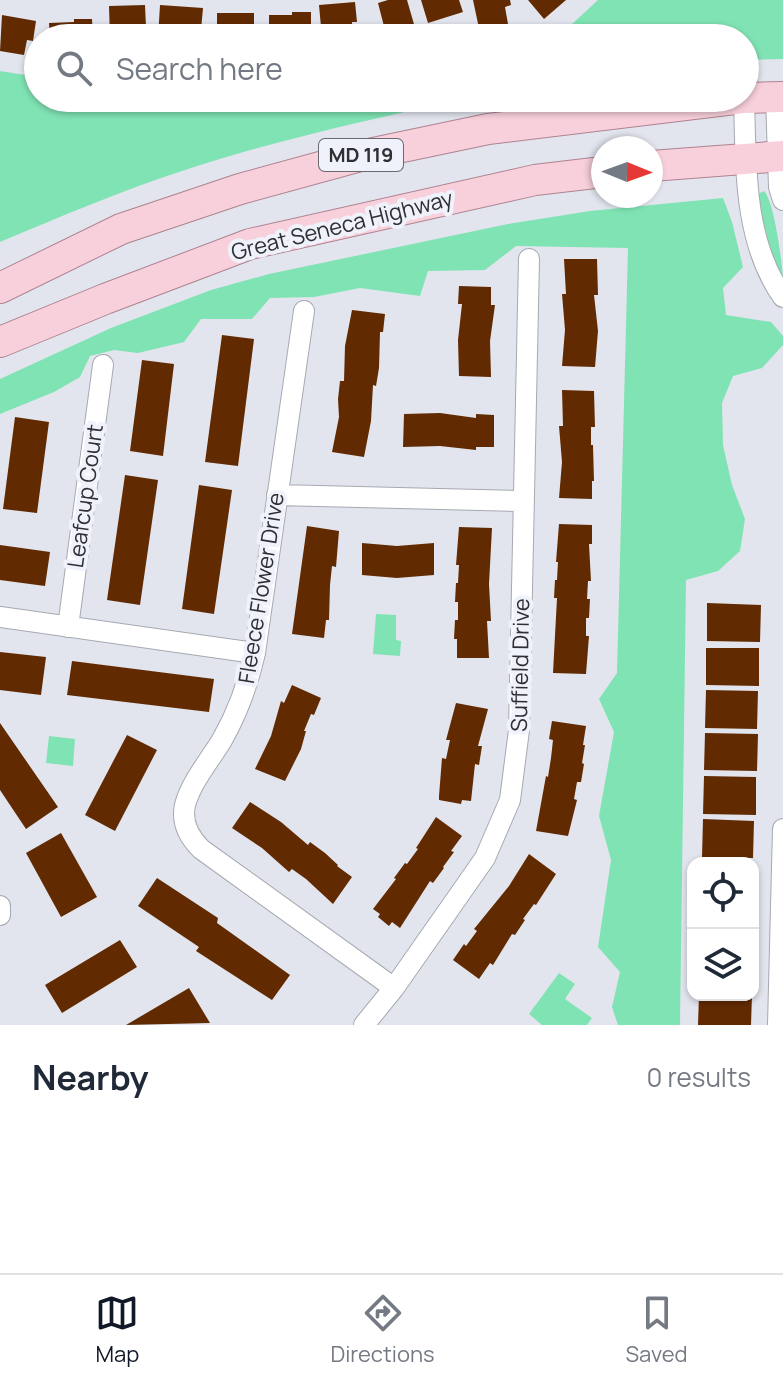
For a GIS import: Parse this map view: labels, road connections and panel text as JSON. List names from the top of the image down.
{
  "streets": {
    "main road": ["MD 119", "Great Seneca Highway"],
    "street": ["Leafcup Court", "Fleece Flower Drive", "Suffield Drive"]
  },
  "crossings": [
    ["Fleece Flower Drive", "Suffield Drive"]
  ],
  "north": "right",
  "page": {
    "search": "Search here",
    "heading": ["Nearby", "0 results"],
    "nav": ["Map", "Directions", "Saved"]
  }
}
